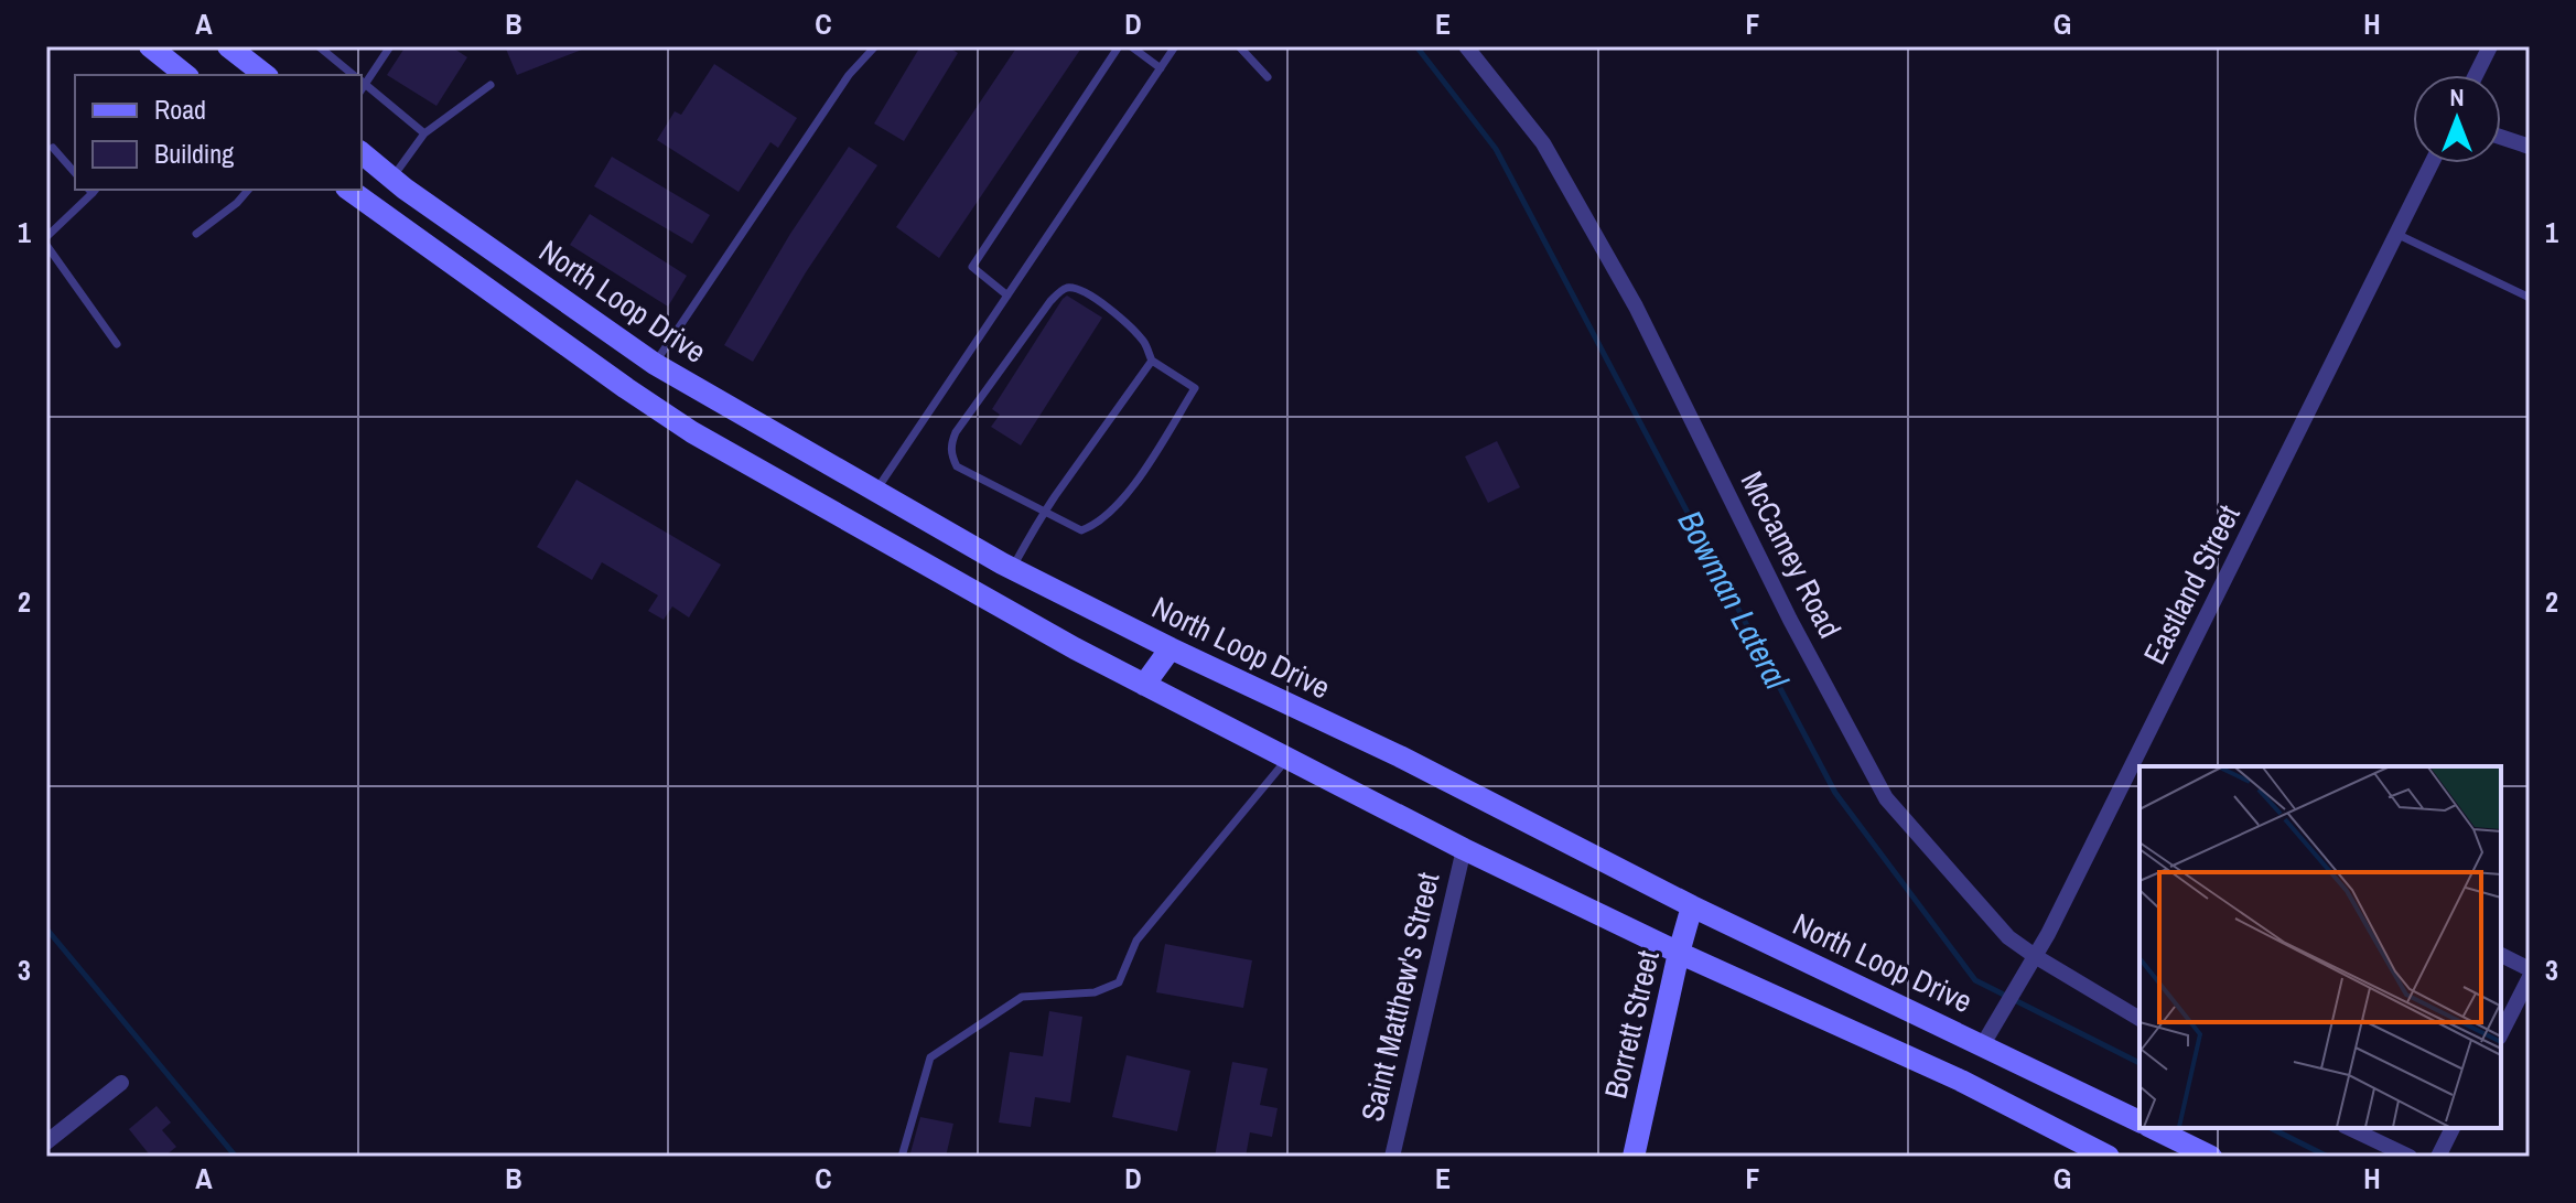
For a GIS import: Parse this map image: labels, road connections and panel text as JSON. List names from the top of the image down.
{
  "streets": {
    "main road": ["North Loop Drive", "Borrett Street"],
    "street": ["McCamey Road", "Eastland Street", "Saint Matthew's Street"]
  },
  "crossings": [
    ["North Loop Drive", "Eastland Street"],
    ["North Loop Drive", "Borrett Street"],
    ["McCamey Road", "Eastland Street"]
  ],
  "water": ["Bowman Lateral"],
  "legend": ["Road", "Building"],
  "north": "top",
  "grid": {
    "columns": [
      "A",
      "B",
      "C",
      "D",
      "E",
      "F",
      "G",
      "H"
    ],
    "rows": ["1", "2", "3"]
  }
}
